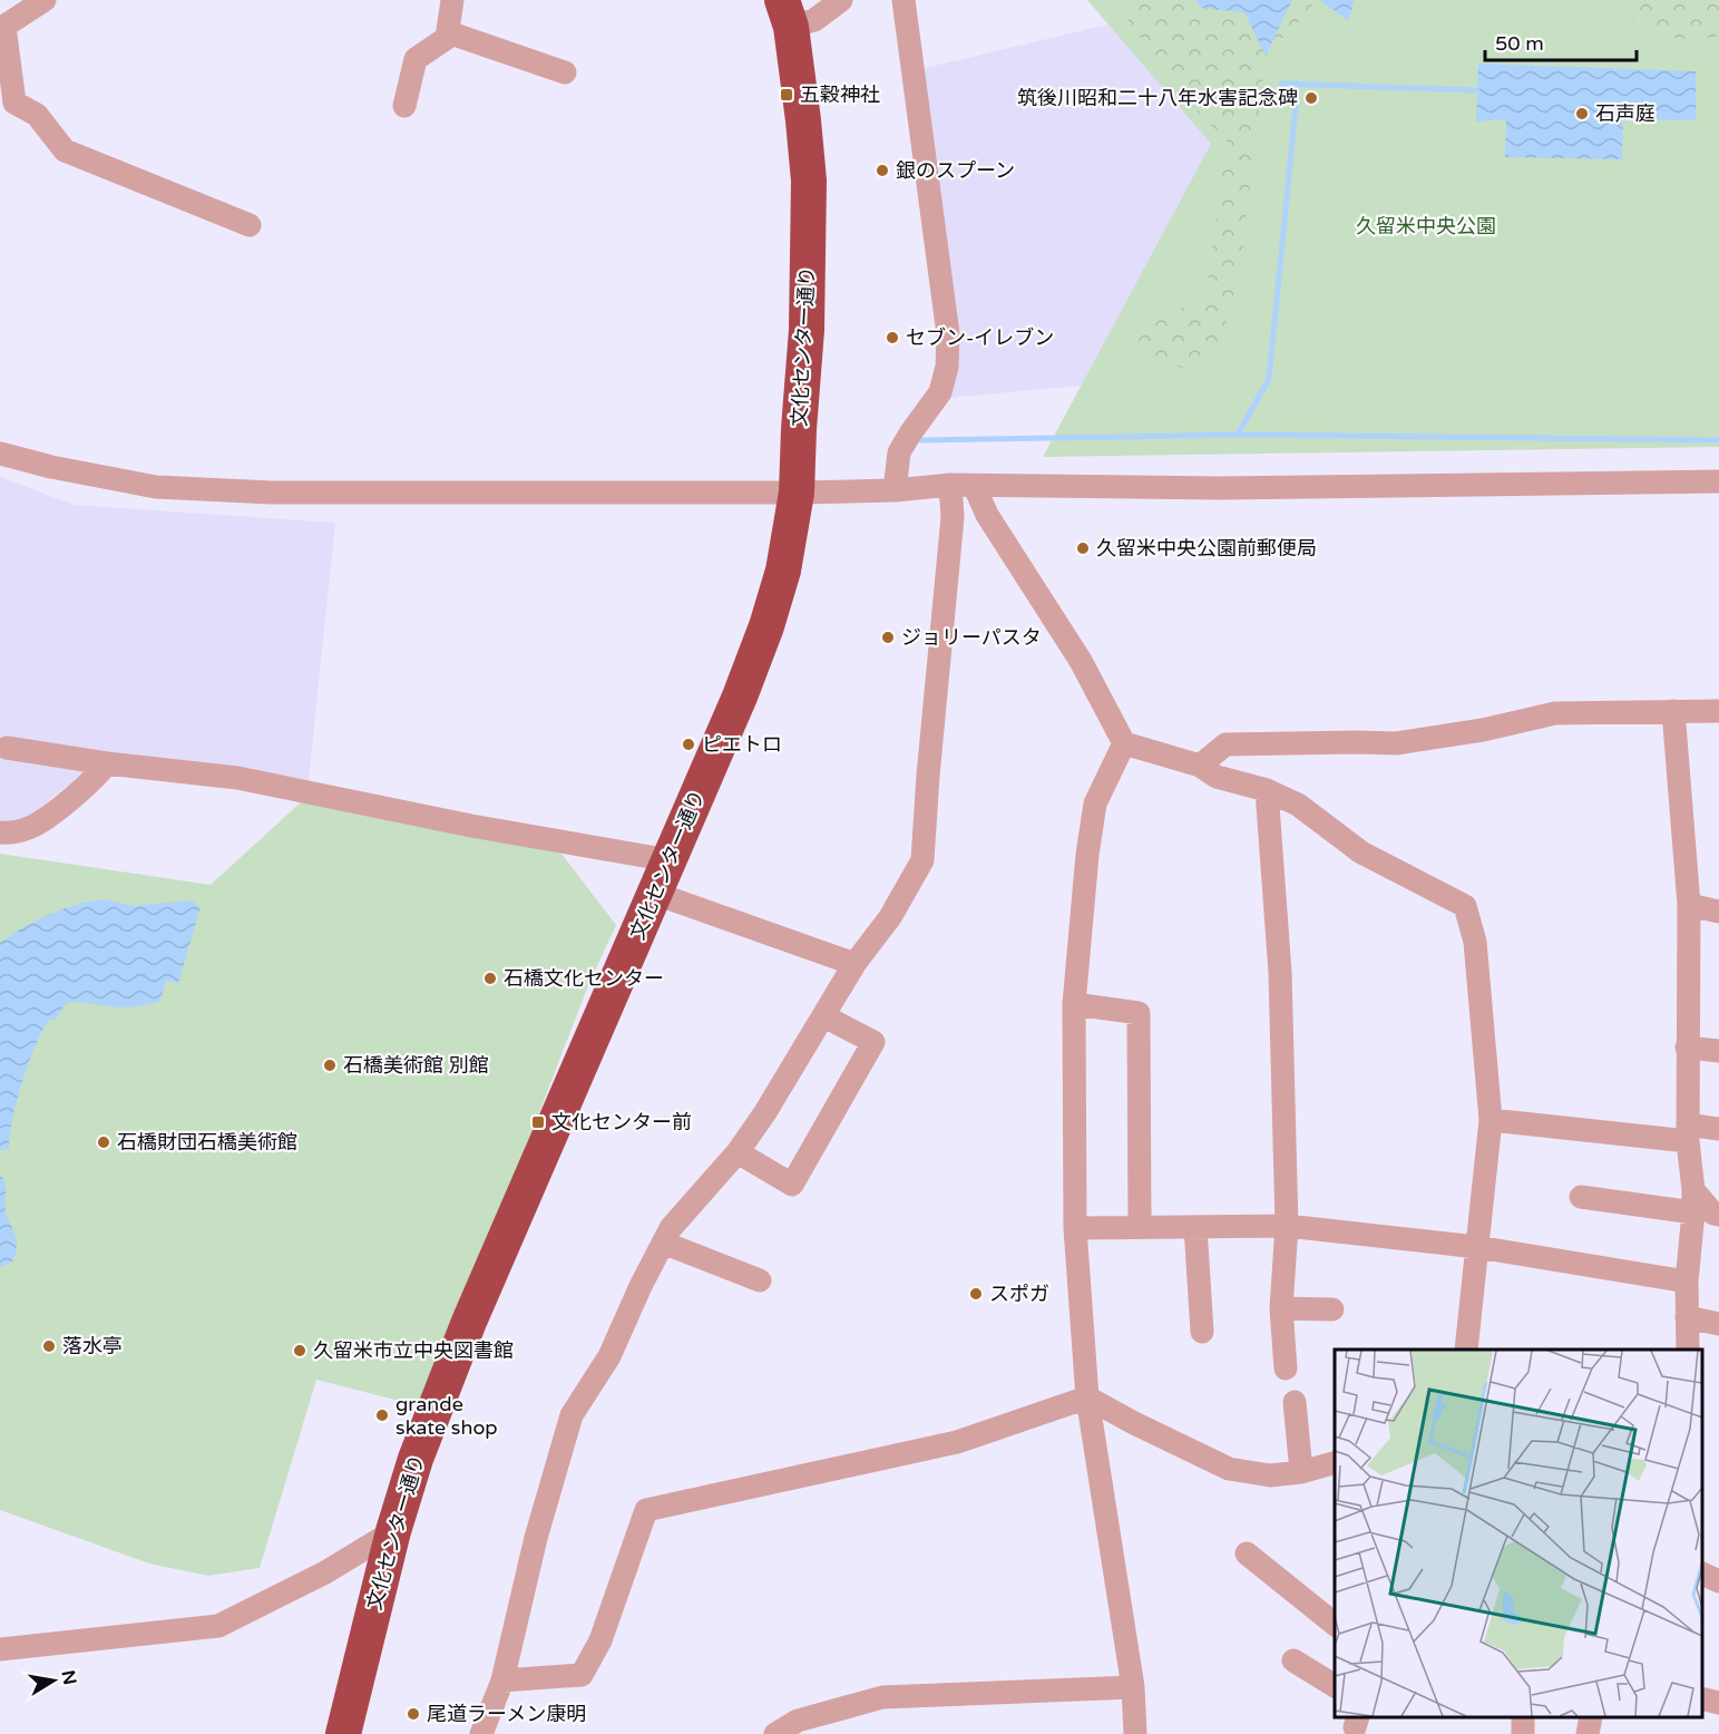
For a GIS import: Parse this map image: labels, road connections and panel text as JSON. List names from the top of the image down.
{
  "streets": {
    "highway": ["文化センター通り"]
  },
  "parks": ["久留米中央公園"],
  "places": {
    "transit": ["五穀神社", "文化センター前"],
    "other": [
      "筑後川昭和二十八年水害記念碑",
      "石声庭",
      "銀のスプーン",
      "セブン-イレブン",
      "久留米中央公園前郵便局",
      "ジョリーパスタ",
      "ピエトロ",
      "石橋文化センター",
      "石橋美術館 別館",
      "石橋財団石橋美術館",
      "スポガ",
      "落水亭",
      "久留米市立中央図書館",
      "grande skate shop",
      "尾道ラーメン康明"
    ]
  },
  "scale_bar": "50 m",
  "north": "right"
}
